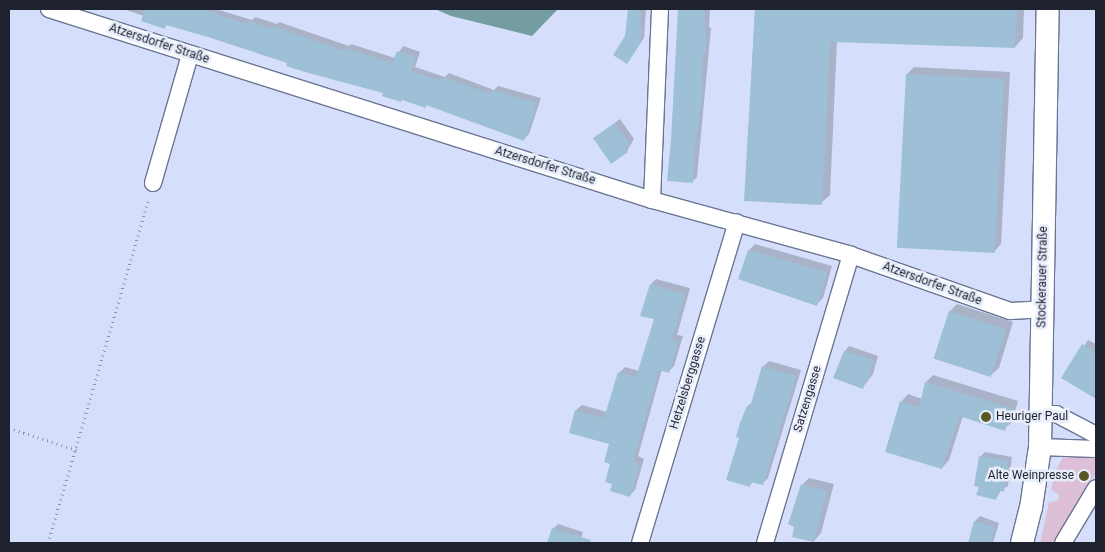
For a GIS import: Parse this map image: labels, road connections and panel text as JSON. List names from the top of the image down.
{
  "streets": {
    "street": [
      "Atzersdorfer Straße",
      "Stockerauer Straße",
      "Hetzelsberggasse",
      "Satzengasse"
    ]
  },
  "crossings": [
    ["Atzersdorfer Straße", "Stockerauer Straße"],
    ["Atzersdorfer Straße", "Hetzelsberggasse"],
    ["Atzersdorfer Straße", "Satzengasse"]
  ],
  "places": ["Heuriger Paul", "Alte Weinpresse"]
}
